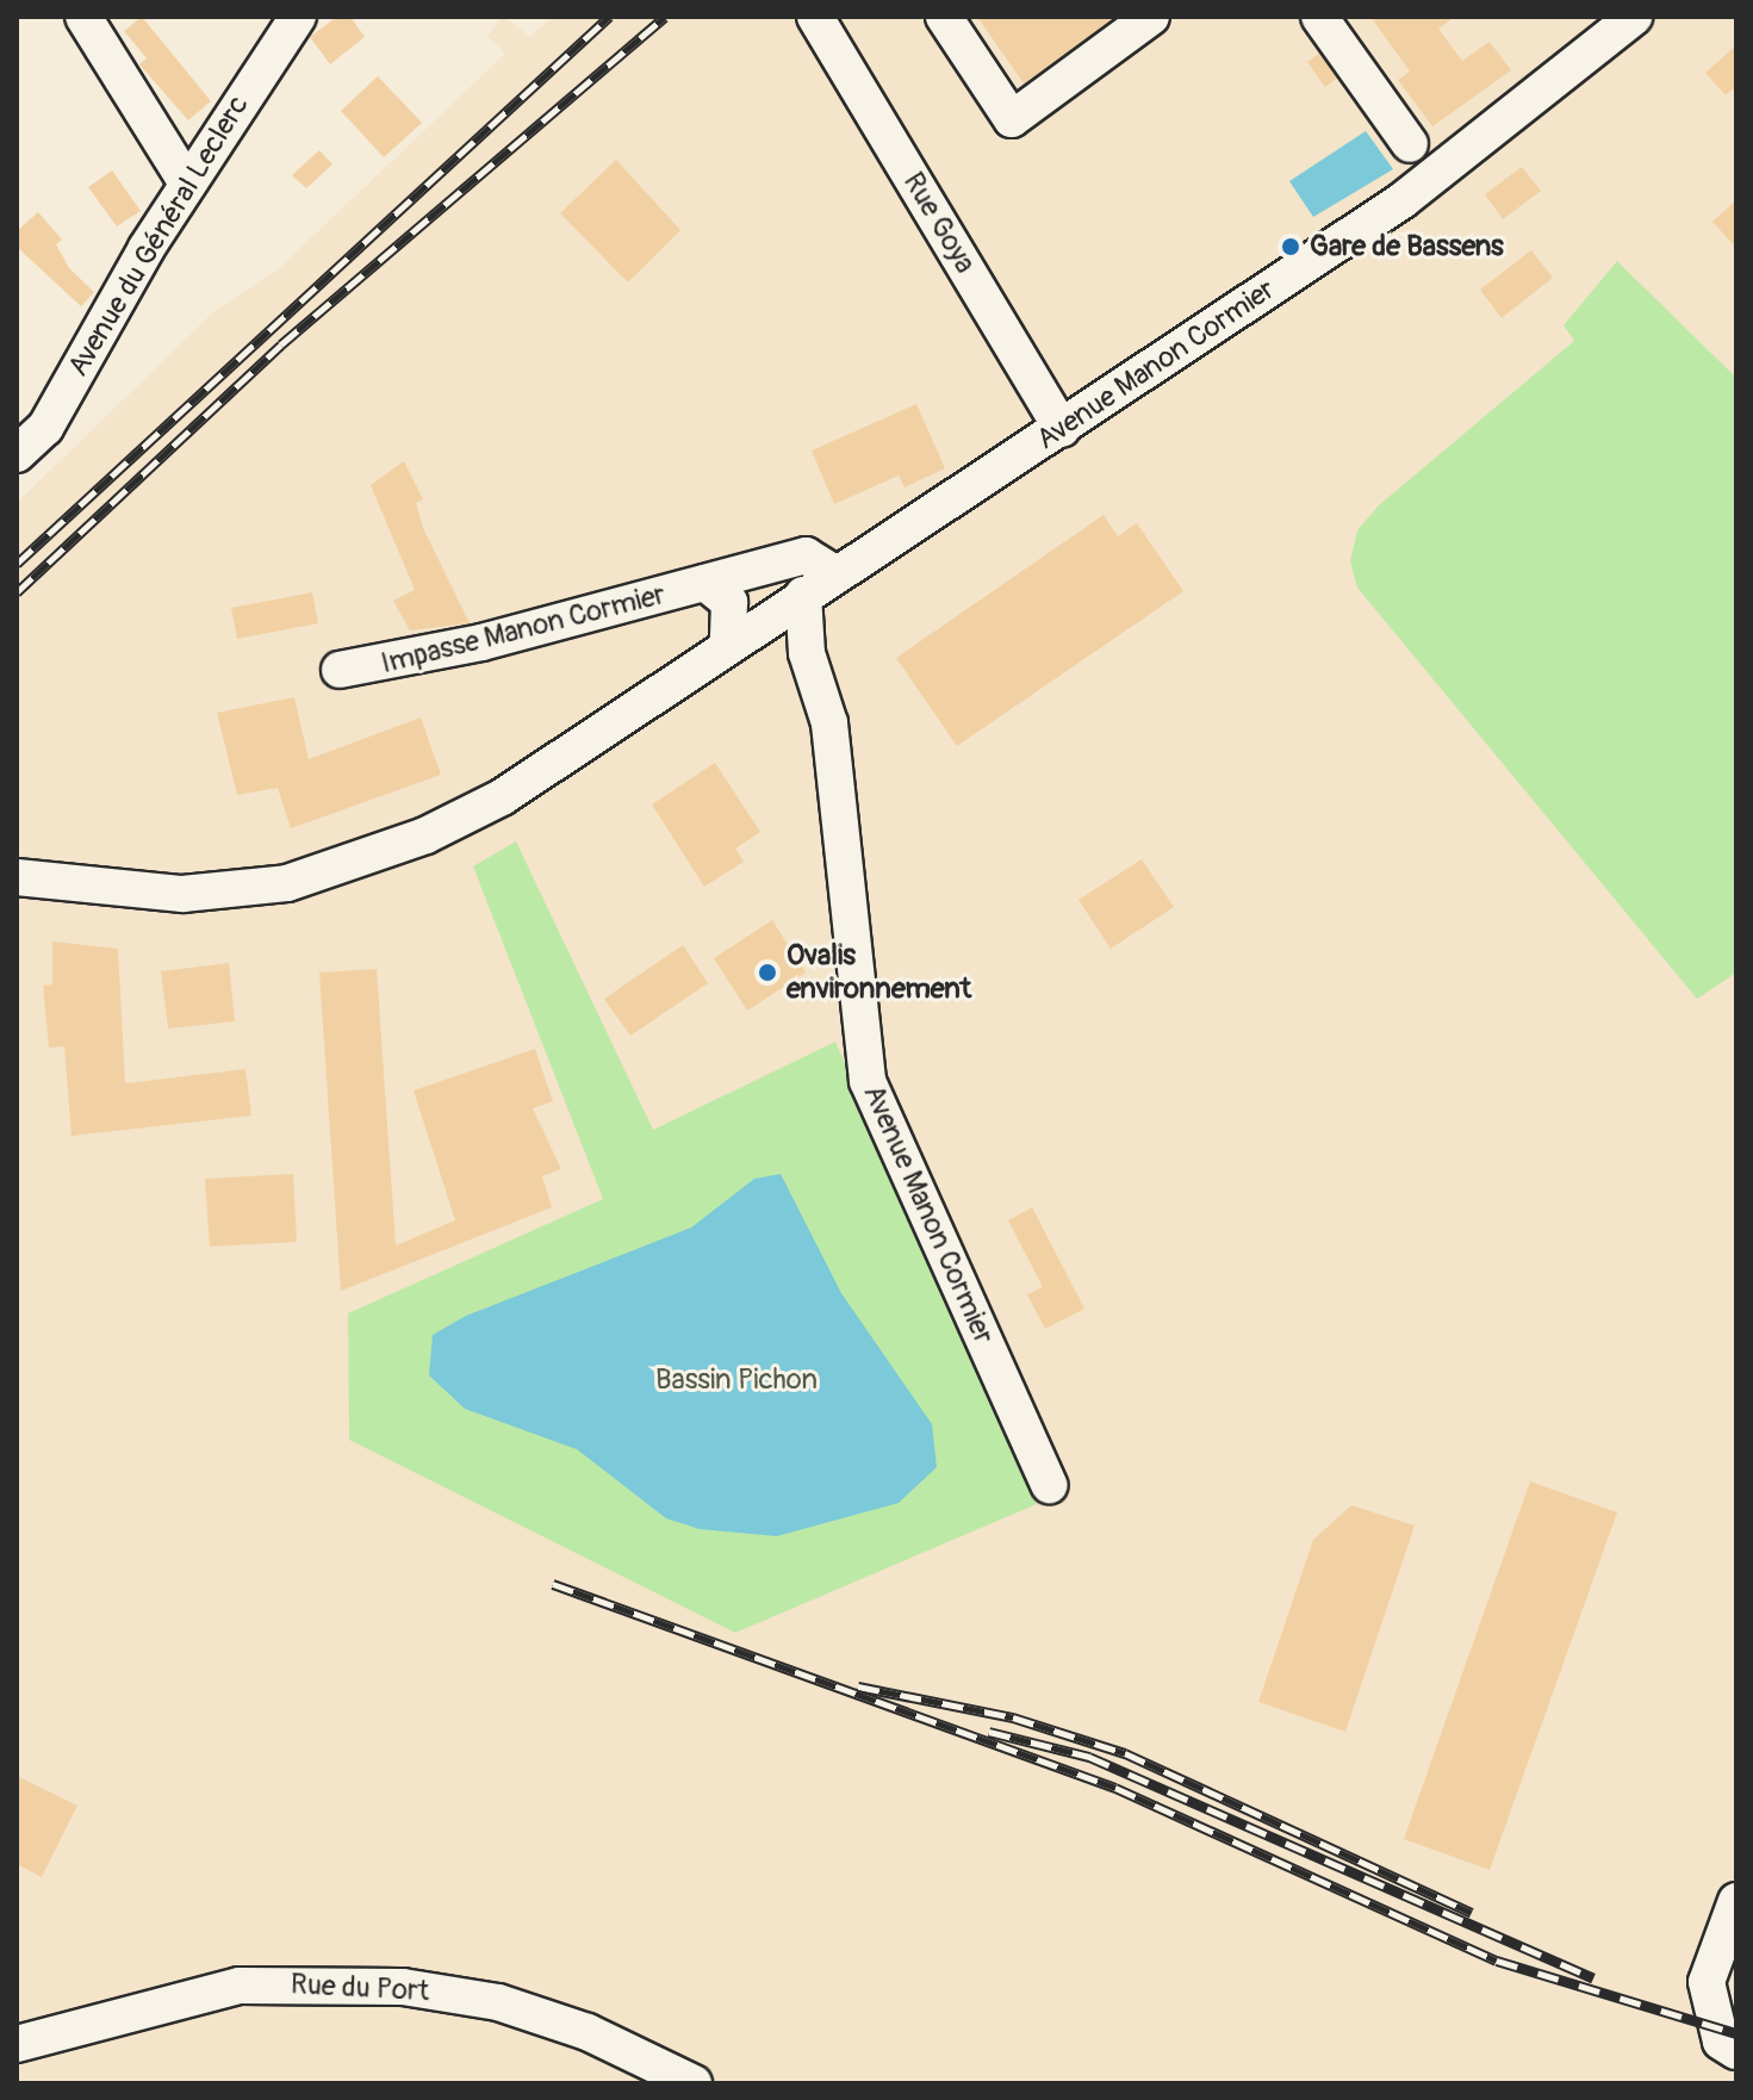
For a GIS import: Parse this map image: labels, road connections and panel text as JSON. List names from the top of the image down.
{
  "streets": {
    "street": [
      "Rue Goya",
      "Avenue du Général Leclerc",
      "Avenue Manon Cormier",
      "Impasse Manon Cormier",
      "Rue du Port"
    ]
  },
  "crossings": [
    ["Rue Goya", "Avenue Manon Cormier"],
    ["Avenue Manon Cormier", "Impasse Manon Cormier"]
  ],
  "parks": ["Bassin Pichon"],
  "places": ["Gare de Bassens", "Ovalis environnement"]
}
